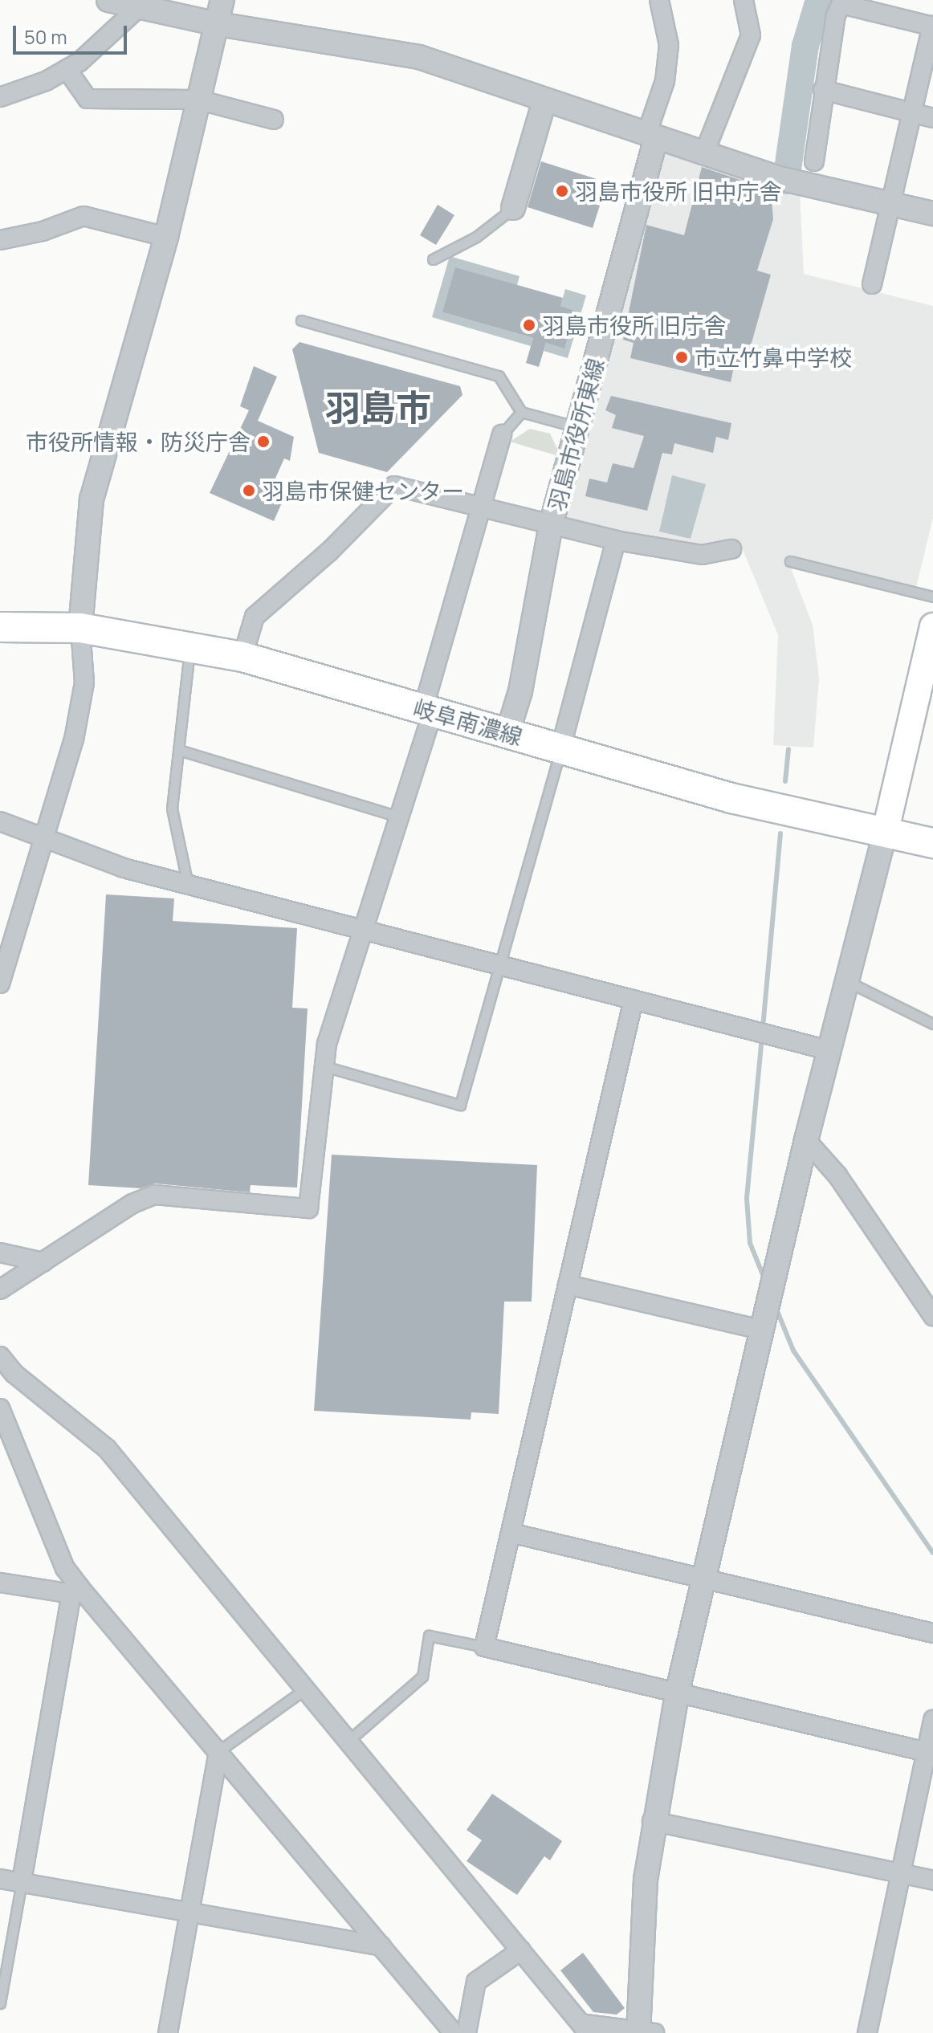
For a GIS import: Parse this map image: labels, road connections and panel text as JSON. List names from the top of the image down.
{
  "streets": {
    "main road": ["岐阜南濃線"],
    "street": ["羽島市役所東線"]
  },
  "crossings": [
    ["羽島市役所東線", "岐阜南濃線"]
  ],
  "districts": ["羽島市"],
  "places": [
    "羽島市役所 旧中庁舎",
    "羽島市役所 旧庁舎",
    "市立竹鼻中学校",
    "市役所情報・防災庁舎",
    "羽島市保健センター"
  ],
  "scale_bar": "50 m"
}
